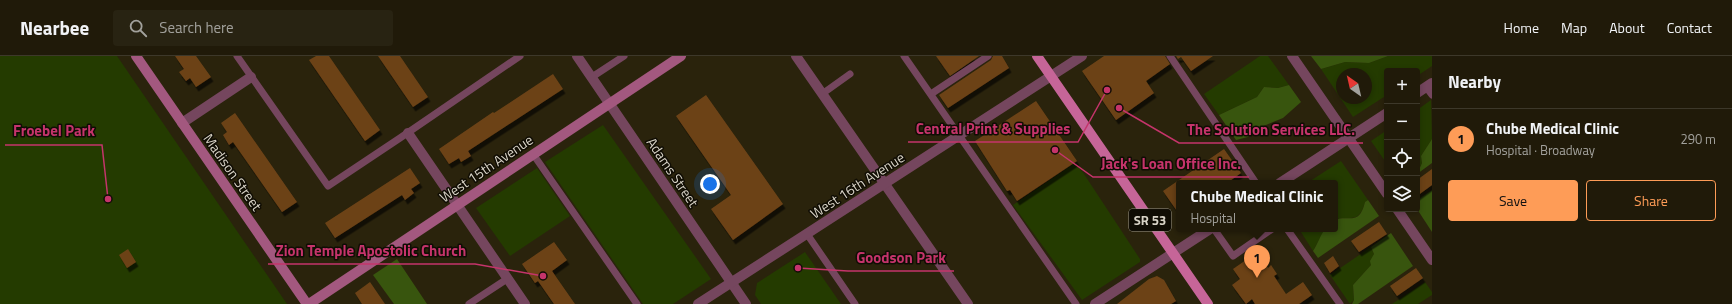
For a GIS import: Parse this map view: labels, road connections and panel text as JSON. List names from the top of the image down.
{
  "streets": {
    "main road": ["West 15th Avenue", "Madison Street", "SR 53"],
    "street": ["Adams Street", "West 16th Avenue"]
  },
  "crossings": [
    ["West 15th Avenue", "Madison Street"],
    ["West 15th Avenue", "Adams Street"],
    ["Adams Street", "West 16th Avenue"],
    ["West 16th Avenue", "SR 53"]
  ],
  "places": [
    "Central Print & Supplies",
    "The Solution Services LLC.",
    "Jack's Loan Office Inc.",
    "Froebel Park",
    "Goodson Park",
    "Zion Temple Apostolic Church"
  ],
  "north": "top left",
  "page": {
    "header": "Nearbee",
    "search": "Search here",
    "nav": [
      "Home",
      "Map",
      "About",
      "Contact"
    ],
    "heading": "Nearby",
    "map_buttons": ["+", "−"],
    "list": [
      {
        "mark": "1",
        "name": "Chube Medical Clinic",
        "note": "Hospital · Broadway",
        "value": "290 m"
      }
    ],
    "buttons": ["Save", "Share"],
    "popup": ["Chube Medical Clinic", "Hospital"],
    "pins": "1"
  }
}
